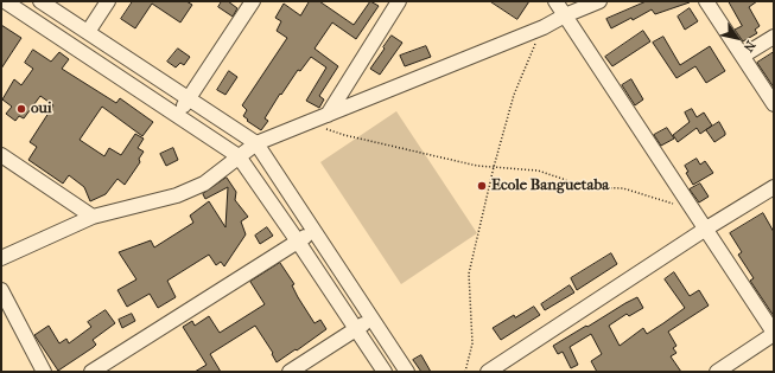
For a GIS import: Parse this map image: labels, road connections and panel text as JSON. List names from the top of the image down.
{
  "places": ["oui", "Ecole Banguetaba"],
  "north": "bottom right"
}
